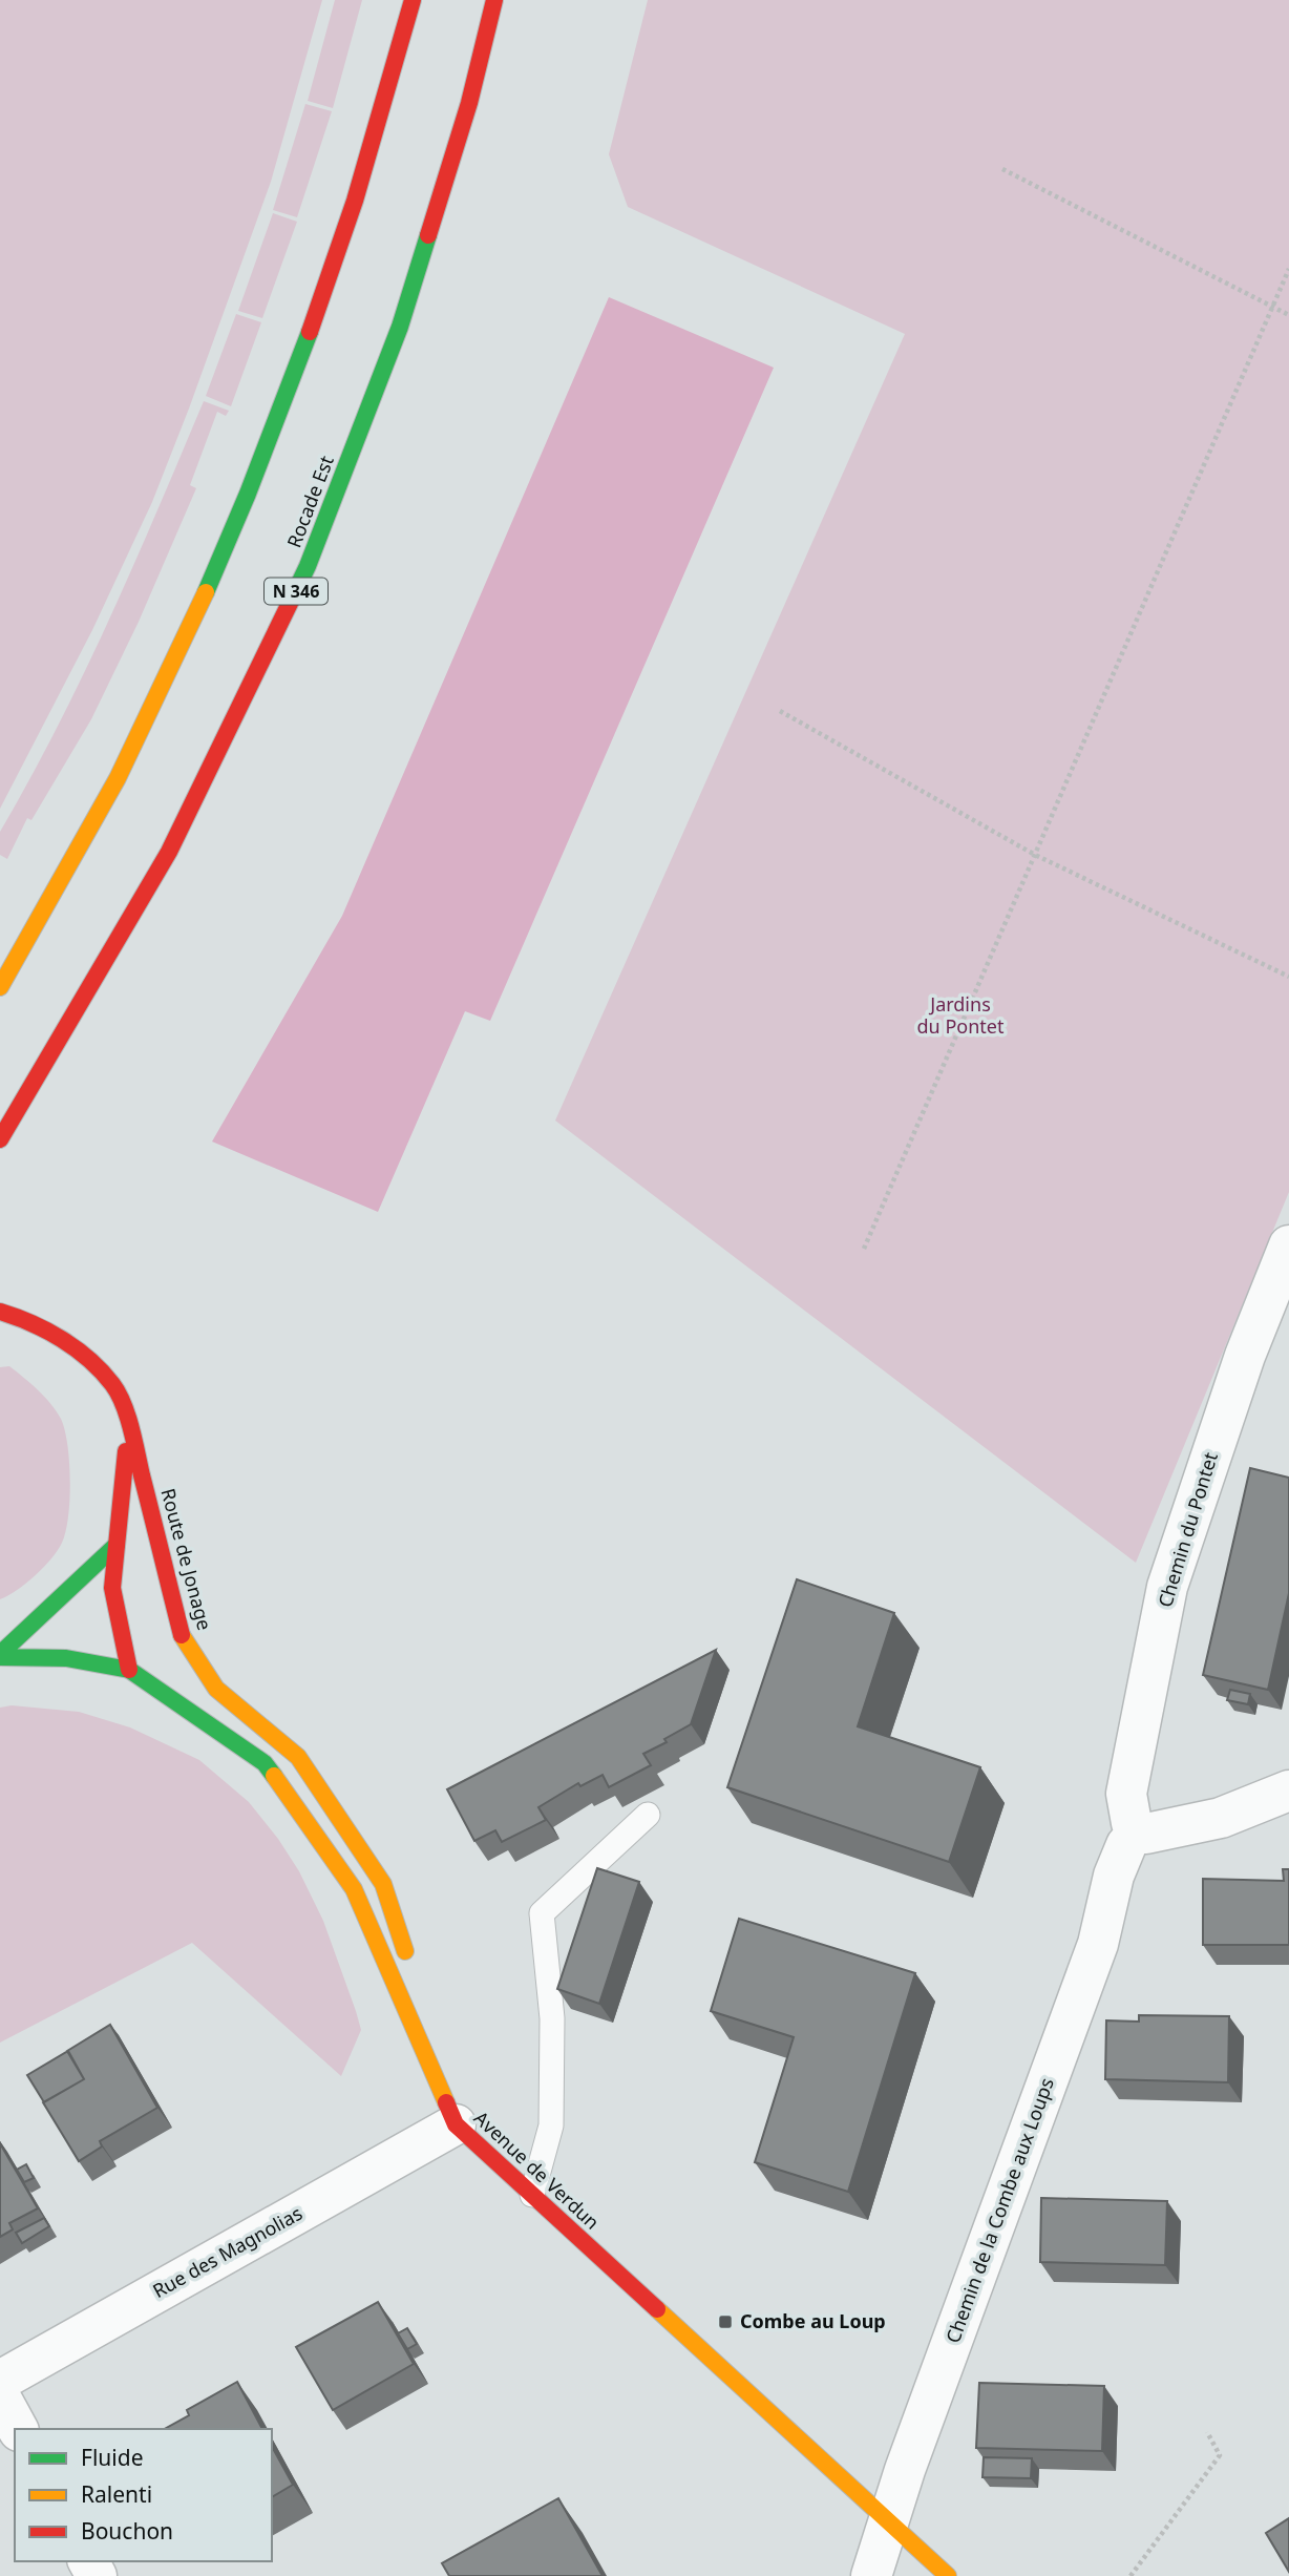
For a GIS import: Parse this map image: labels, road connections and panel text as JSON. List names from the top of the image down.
{
  "streets": {
    "main road": [
      "Rocade Est",
      "N 346",
      "Route de Jonage",
      "Avenue de Verdun"
    ],
    "street": ["Chemin du Pontet", "Chemin de la Combe aux Loups", "Rue des Magnolias"]
  },
  "crossings": [
    ["Chemin du Pontet", "Chemin de la Combe aux Loups"],
    ["Route de Jonage", "Avenue de Verdun"],
    ["Avenue de Verdun", "Chemin de la Combe aux Loups"],
    ["Avenue de Verdun", "Rue des Magnolias"]
  ],
  "parks": ["Jardins du Pontet"],
  "places": {
    "transit": ["Combe au Loup"]
  },
  "legend": ["Fluide", "Ralenti", "Bouchon"]
}
